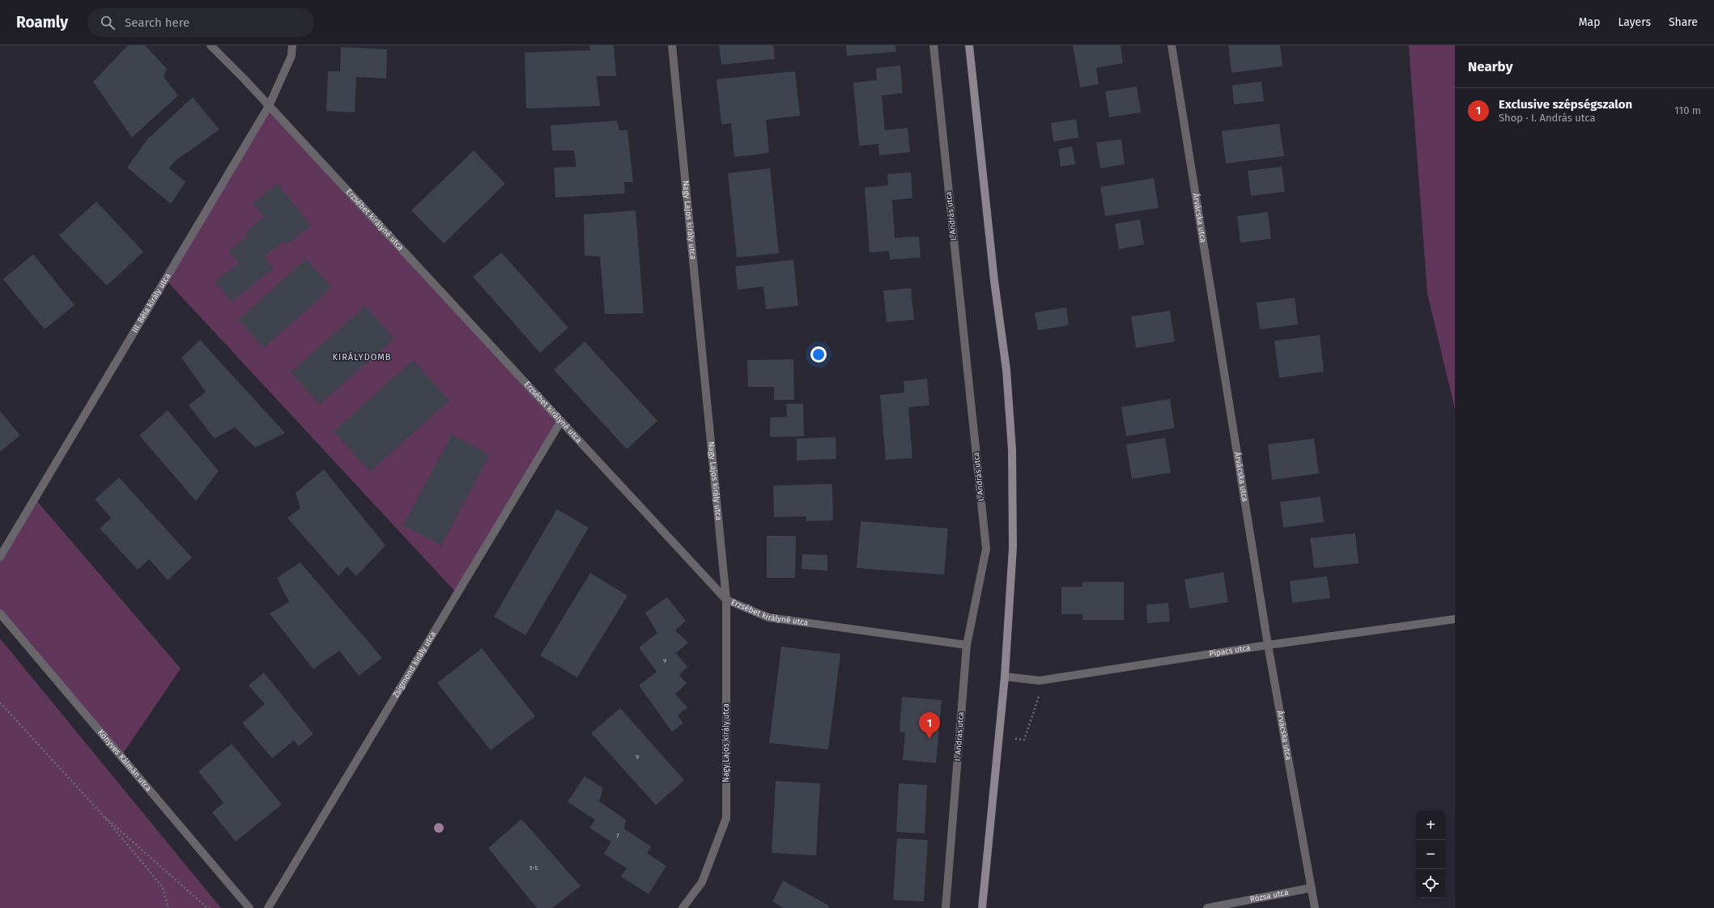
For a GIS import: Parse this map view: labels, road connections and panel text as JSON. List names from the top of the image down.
{
  "streets": {
    "street": [
      "I. András utca",
      "Árvácska utca",
      "Erzsébet királyné utca",
      "Nagy Lajos király utca",
      "III. Béla király utca",
      "Pipacs utca",
      "Zsigmond király utca",
      "Könyves Kálmán utca",
      "Rózsa utca"
    ]
  },
  "crossings": [
    ["I. András utca", "Erzsébet királyné utca"],
    ["Árvácska utca", "Pipacs utca"],
    ["Árvácska utca", "Rózsa utca"],
    ["Erzsébet királyné utca", "Nagy Lajos király utca"],
    ["Erzsébet királyné utca", "III. Béla király utca"],
    ["Erzsébet királyné utca", "Zsigmond király utca"]
  ],
  "districts": ["KIRÁLYDOMB"],
  "house_numbers": [
    "9",
    "9",
    "7",
    "3-5"
  ],
  "page": {
    "header": "Roamly",
    "search": "Search here",
    "nav": ["Map", "Layers", "Share"],
    "heading": "Nearby",
    "list": [
      {
        "mark": "1",
        "name": "Exclusive szépségszalon",
        "note": "Shop · I. András utca",
        "value": "110 m"
      }
    ],
    "pins": "1",
    "map_buttons": ["+", "−"]
  }
}
